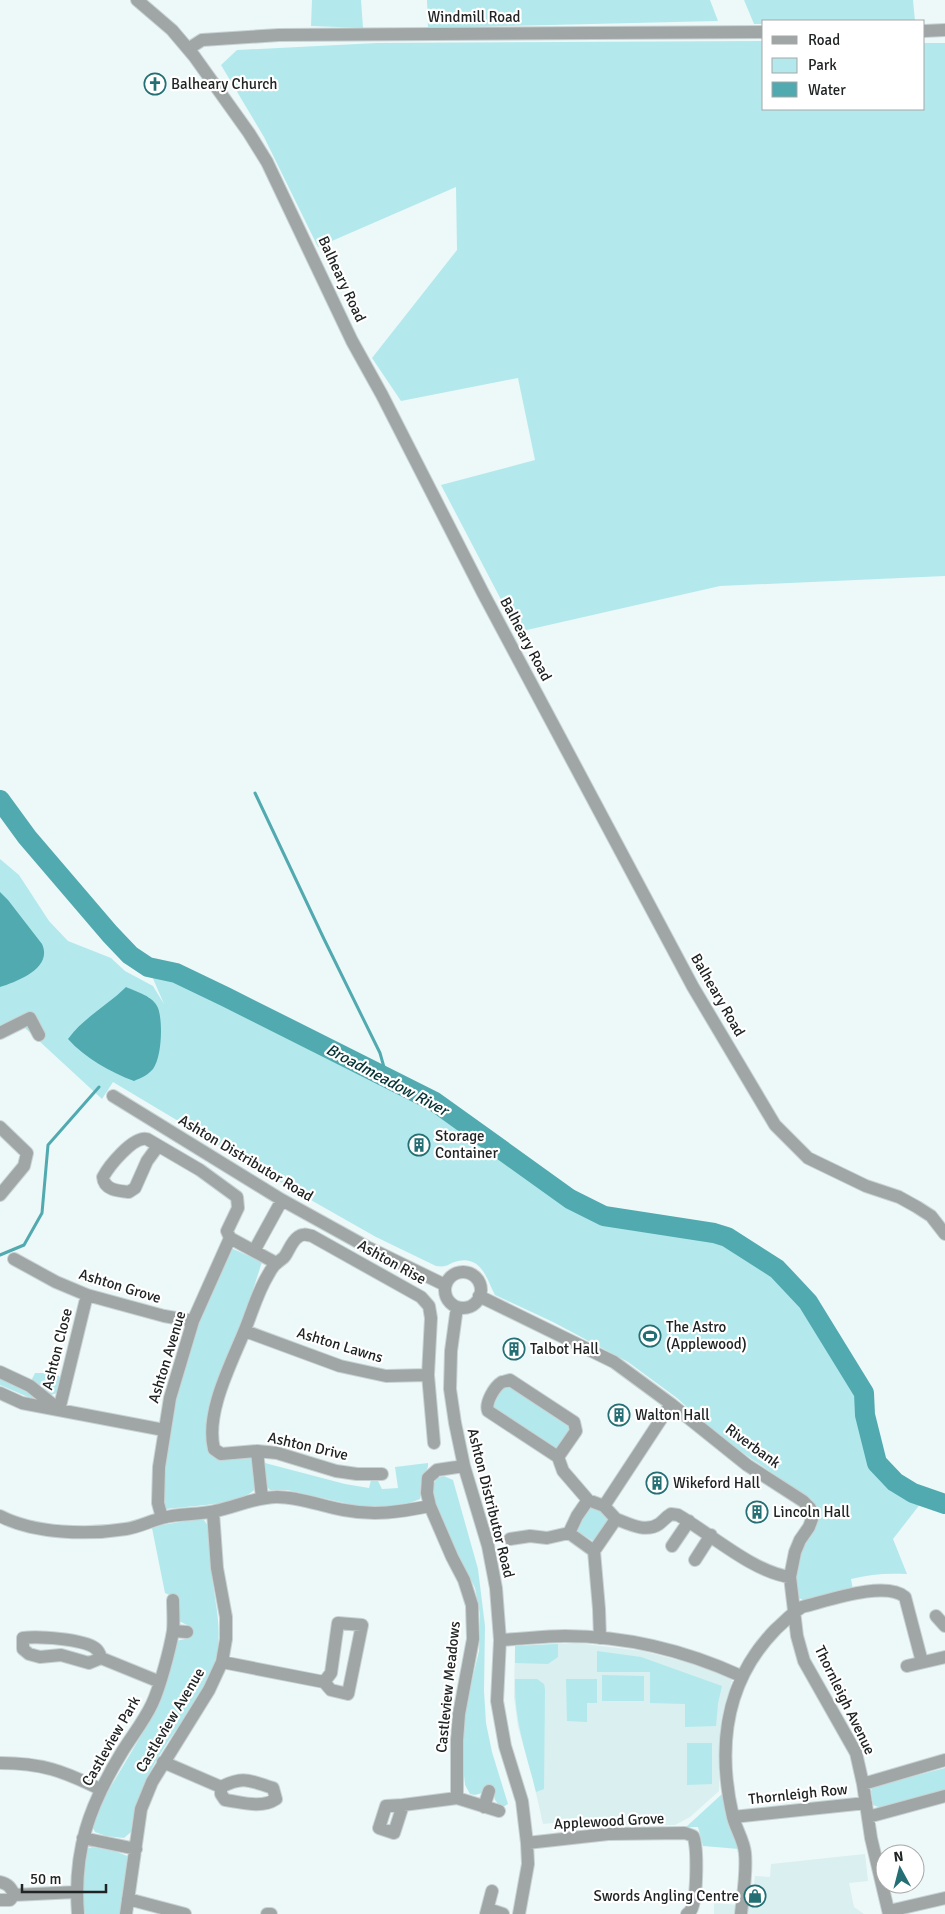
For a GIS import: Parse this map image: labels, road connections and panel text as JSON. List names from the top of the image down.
{
  "streets": {
    "street": [
      "Windmill Road",
      "Balheary Road",
      "Ashton Distributor Road",
      "Ashton Rise",
      "Ashton Grove",
      "Ashton Lawns",
      "Ashton Close",
      "Ashton Avenue",
      "Ashton Drive",
      "Riverbank",
      "Castleview Meadows",
      "Thornleigh Avenue",
      "Castleview Avenue",
      "Castleview Park",
      "Thornleigh Row",
      "Applewood Grove"
    ]
  },
  "crossings": [
    ["Windmill Road", "Balheary Road"],
    ["Ashton Distributor Road", "Riverbank"],
    ["Ashton Distributor Road", "Castleview Meadows"],
    ["Ashton Distributor Road", "Applewood Grove"],
    ["Ashton Rise", "Ashton Lawns"],
    ["Ashton Grove", "Ashton Close"],
    ["Ashton Grove", "Ashton Avenue"],
    ["Riverbank", "Thornleigh Avenue"],
    ["Thornleigh Avenue", "Thornleigh Row"]
  ],
  "water": ["Broadmeadow River"],
  "places": {
    "church": ["Balheary Church"],
    "building": [
      "Storage Container",
      "Talbot Hall",
      "Walton Hall",
      "Wikeford Hall",
      "Lincoln Hall"
    ],
    "sports": ["The Astro (Applewood)"],
    "shop": ["Swords Angling Centre"]
  },
  "legend": ["Road", "Park", "Water"],
  "scale_bar": "50 m",
  "north": "top"
}
